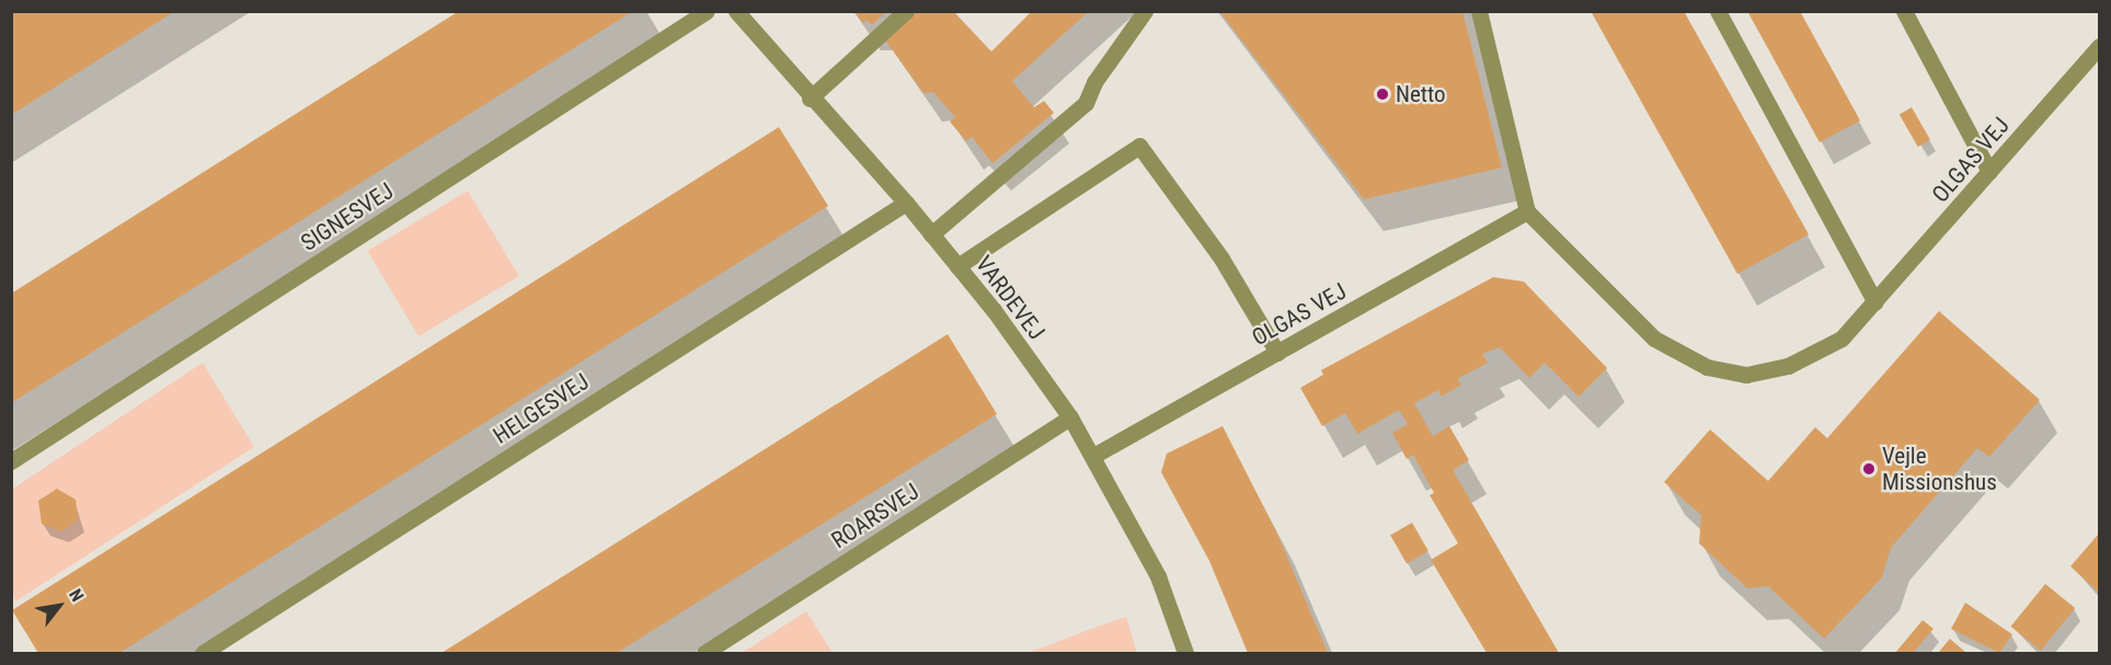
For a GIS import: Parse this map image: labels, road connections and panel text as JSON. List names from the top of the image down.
{
  "streets": {
    "street": [
      "OLGAS VEJ",
      "SIGNESVEJ",
      "VARDEVEJ",
      "HELGESVEJ",
      "ROARSVEJ"
    ]
  },
  "crossings": [
    ["OLGAS VEJ", "VARDEVEJ"],
    ["VARDEVEJ", "HELGESVEJ"],
    ["VARDEVEJ", "ROARSVEJ"]
  ],
  "places": ["Netto", "Vejle Missionshus"],
  "north": "top right"
}
